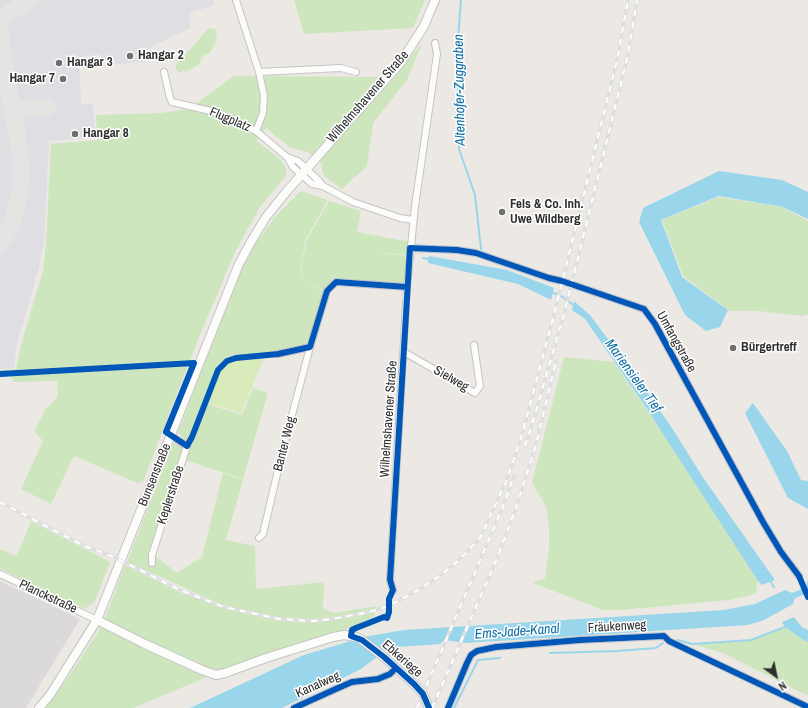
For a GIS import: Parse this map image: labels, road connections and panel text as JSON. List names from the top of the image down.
{
  "streets": {
    "street": [
      "Wilhelmshavener Straße",
      "Flugplatz",
      "Umfangstraße",
      "Sielweg",
      "Banter Weg",
      "Bunsenstraße",
      "Keplerstraße",
      "Planckstraße",
      "Fräukenweg",
      "Ebkeriege",
      "Kanalweg"
    ]
  },
  "crossings": [
    ["Wilhelmshavener Straße", "Flugplatz"],
    ["Wilhelmshavener Straße", "Umfangstraße"],
    ["Wilhelmshavener Straße", "Sielweg"],
    ["Wilhelmshavener Straße", "Banter Weg"],
    ["Wilhelmshavener Straße", "Bunsenstraße"],
    ["Bunsenstraße", "Keplerstraße"],
    ["Bunsenstraße", "Planckstraße"],
    ["Bunsenstraße", "Ebkeriege"],
    ["Planckstraße", "Ebkeriege"],
    ["Ebkeriege", "Kanalweg"]
  ],
  "water": ["Altenhofer-Zuggraben", "Mariensieler Tief", "Ems-Jade-Kanal"],
  "places": [
    "Hangar 2",
    "Hangar 3",
    "Hangar 7",
    "Hangar 8",
    "Fels & Co. Inh. Uwe Wildberg",
    "Bürgertreff"
  ],
  "north": "bottom right"
}
